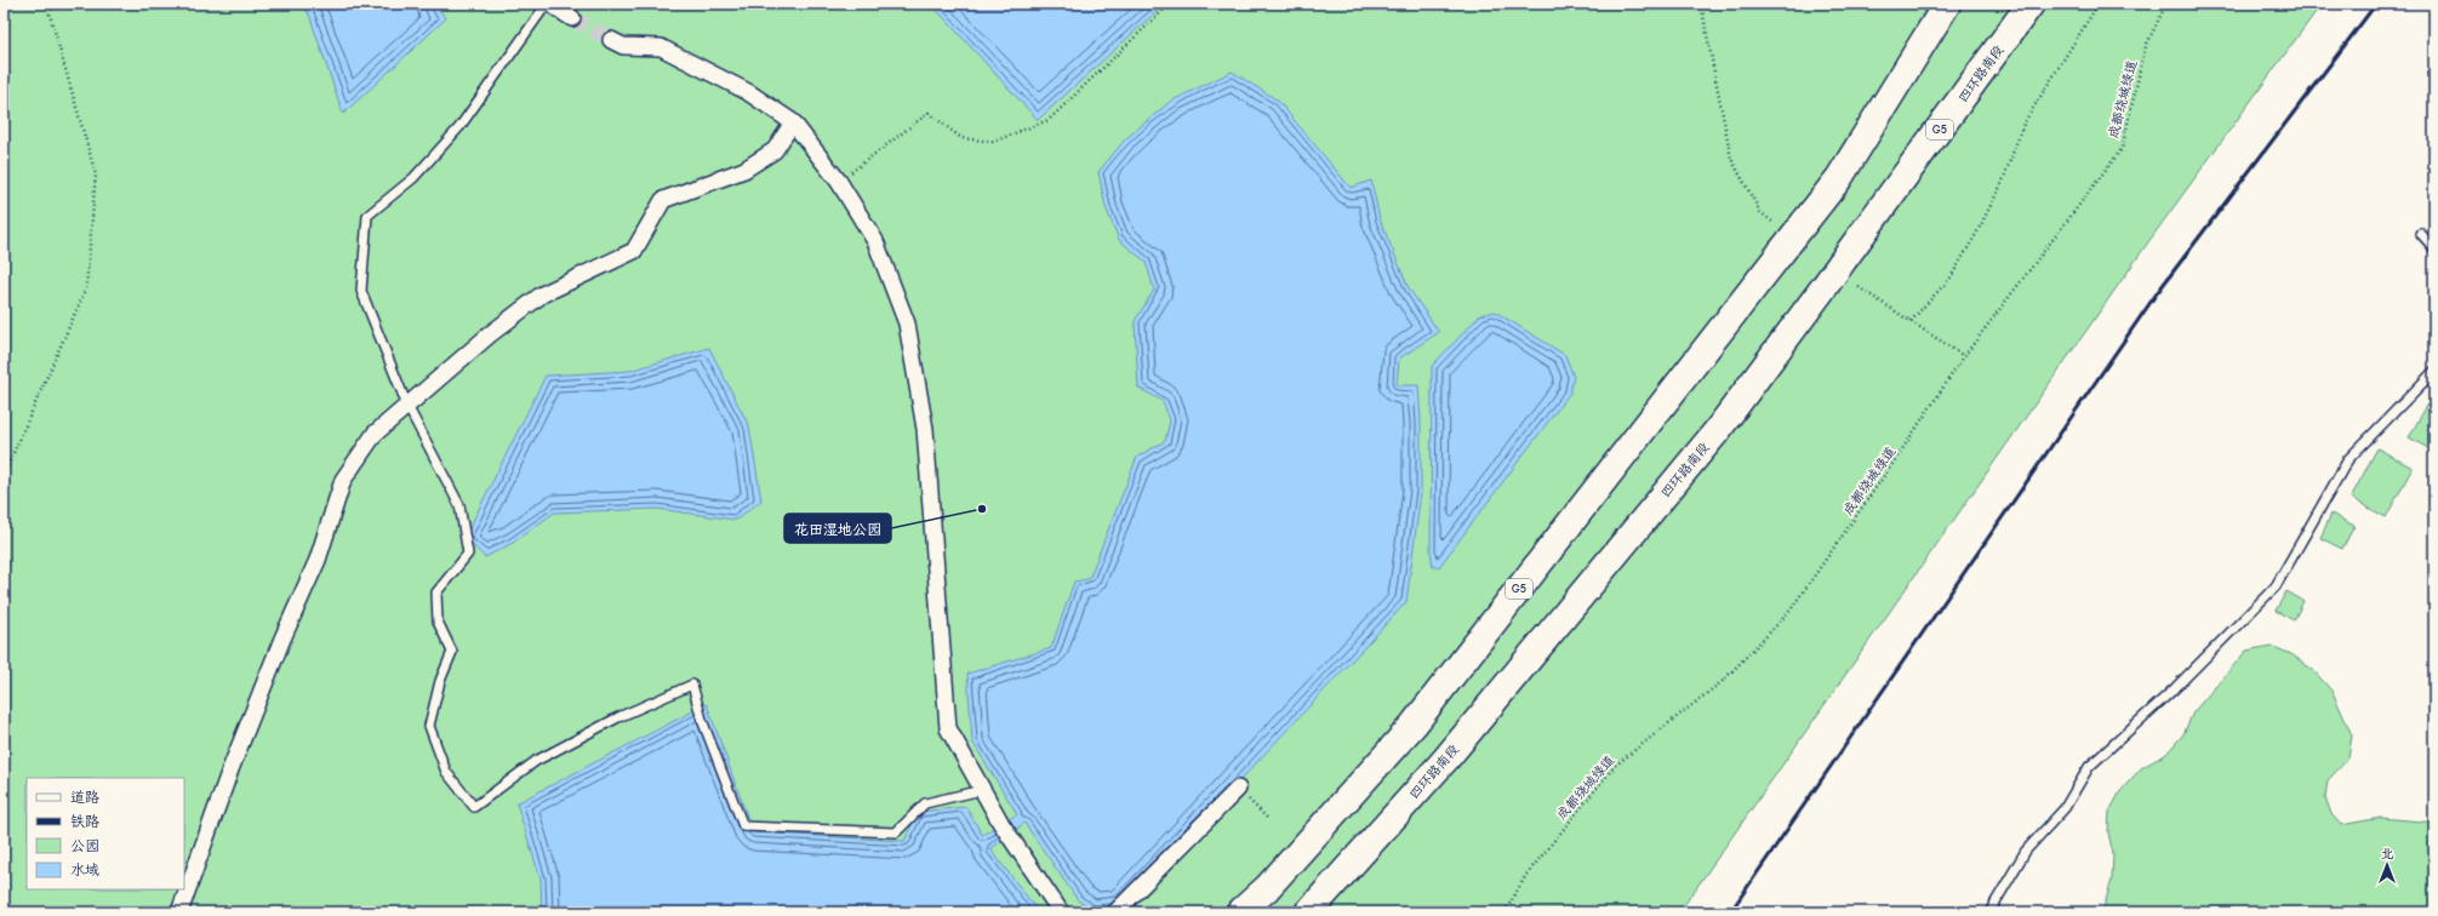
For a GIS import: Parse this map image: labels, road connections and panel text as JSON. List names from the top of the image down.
{
  "streets": {
    "highway": ["四环路南段", "G5"],
    "path": ["成都绕城绿道"]
  },
  "places": ["花田湿地公园"],
  "legend": [
    "道路",
    "铁路",
    "公园",
    "水域"
  ],
  "north": "top"
}
